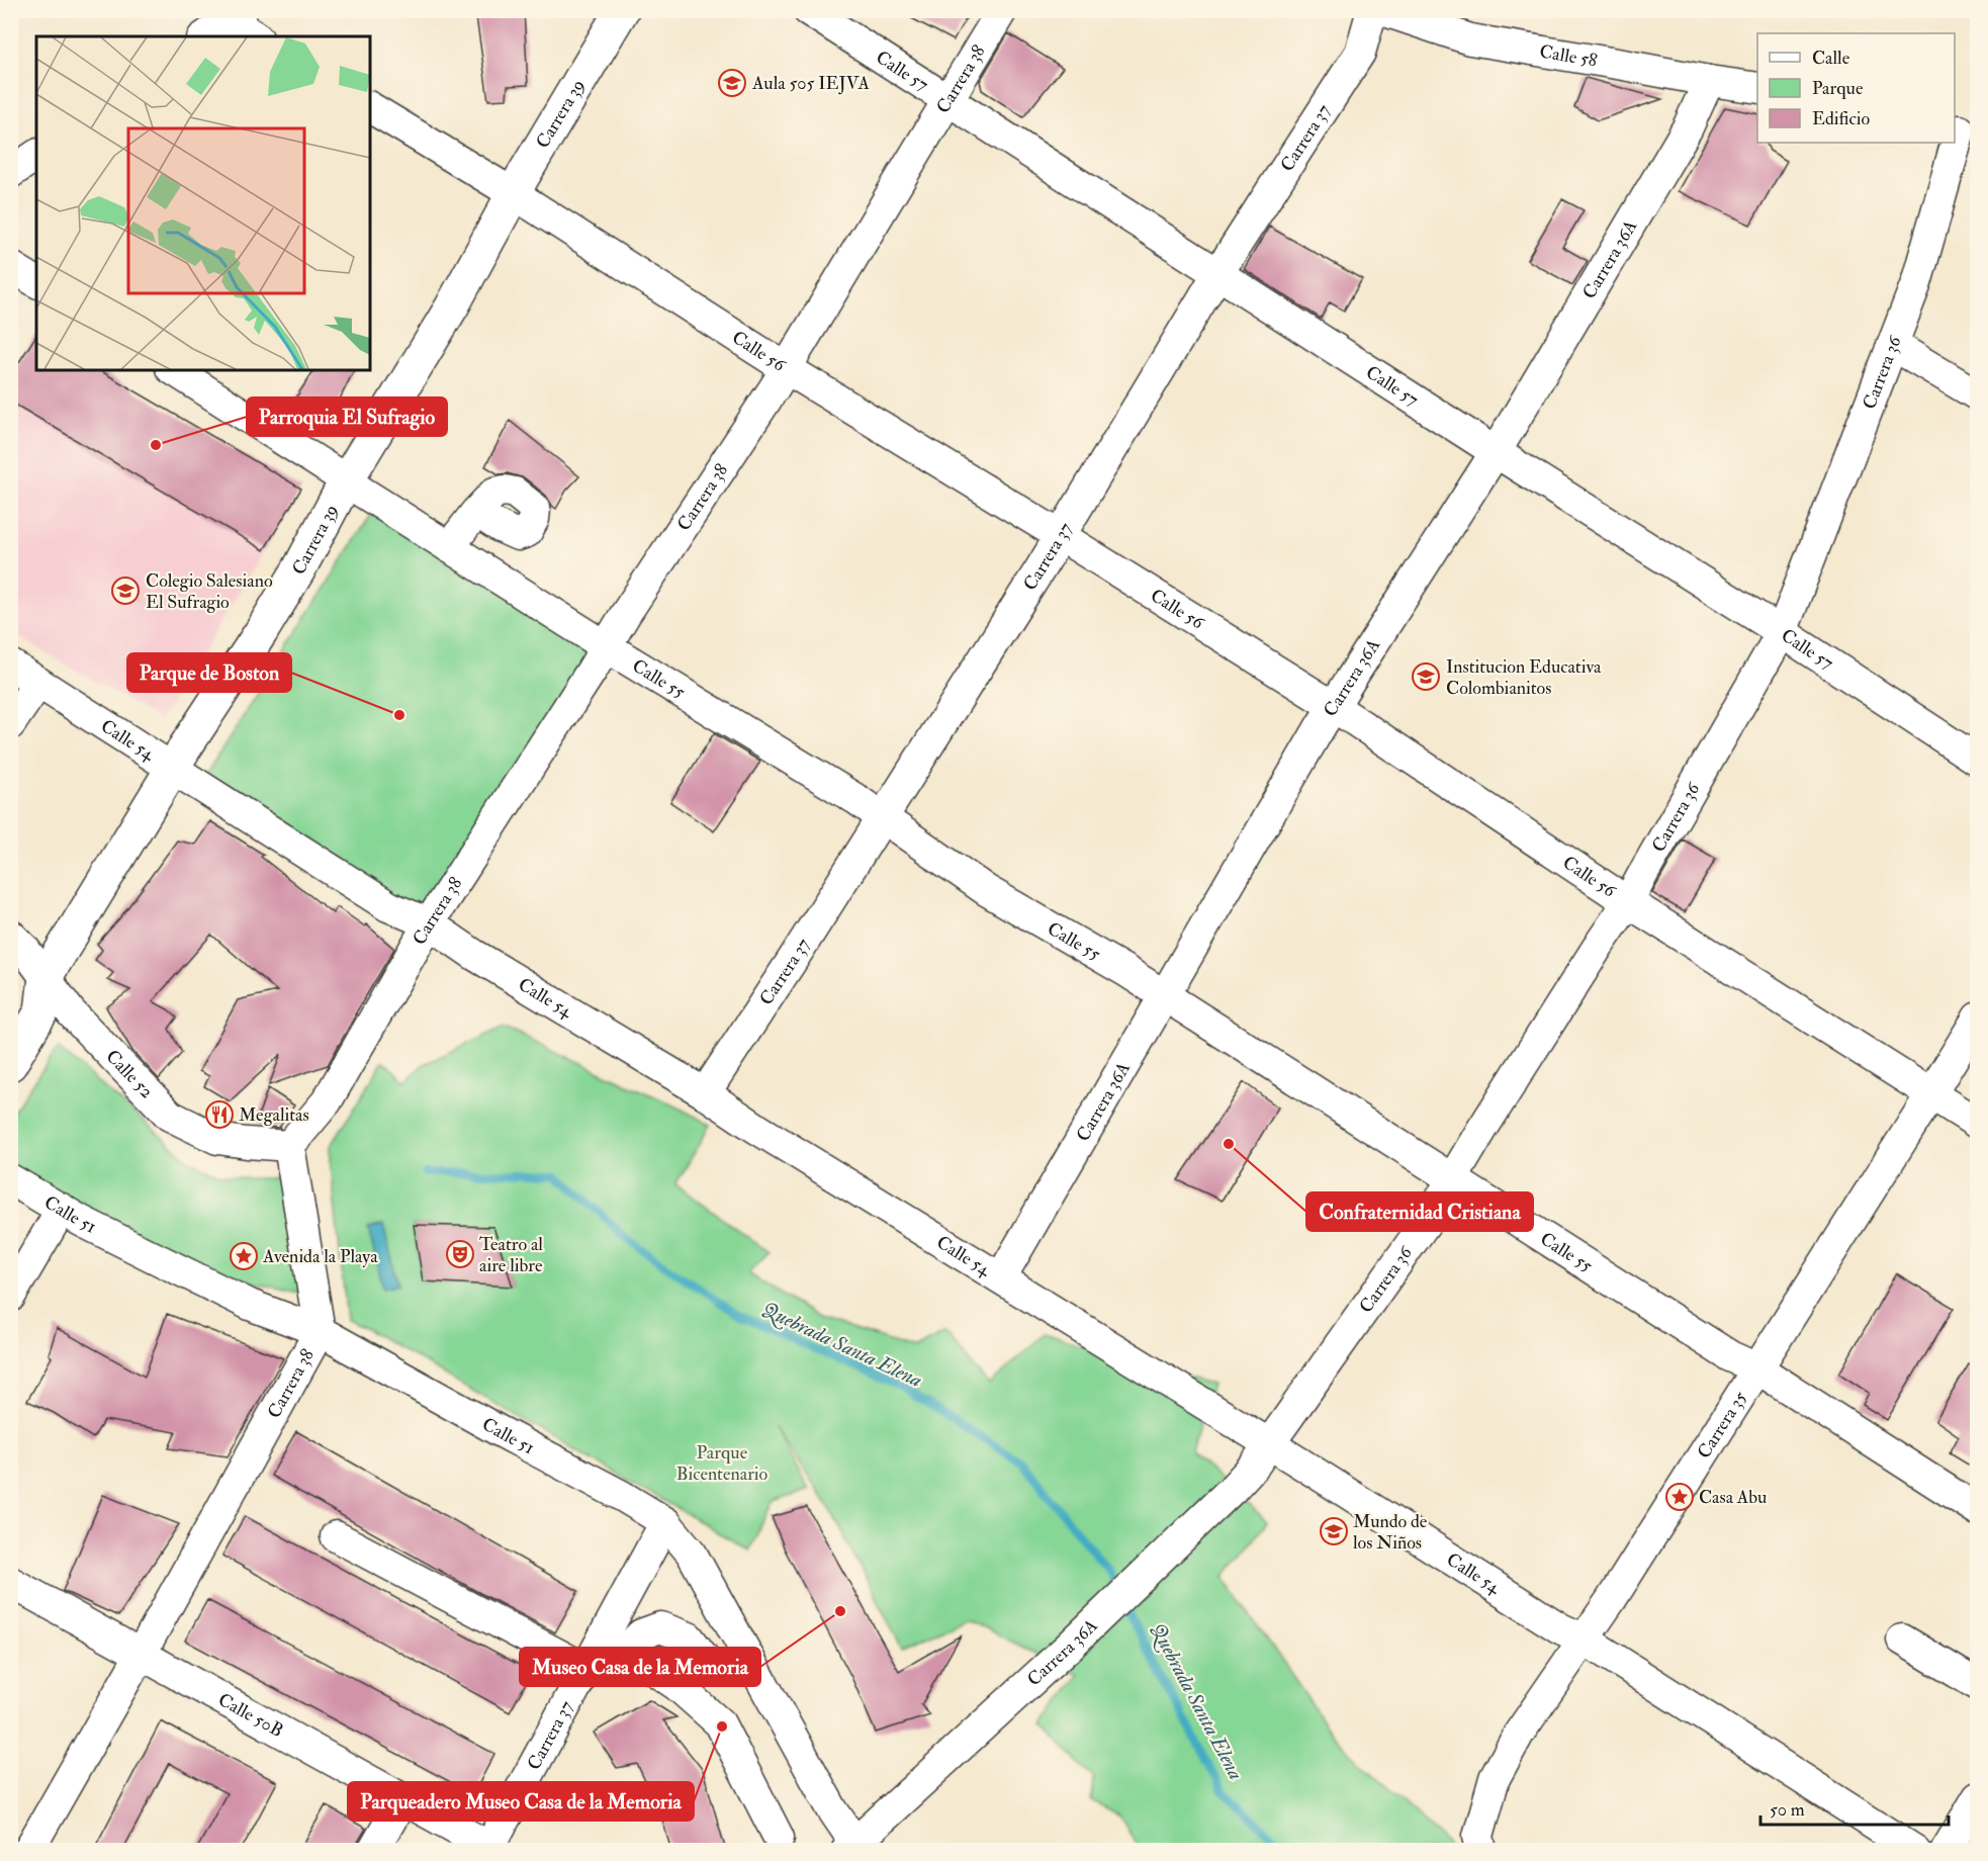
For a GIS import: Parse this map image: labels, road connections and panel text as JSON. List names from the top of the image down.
{
  "streets": {
    "main road": ["Carrera 39"],
    "street": [
      "Calle 58",
      "Calle 57",
      "Carrera 38",
      "Carrera 37",
      "Carrera 36A",
      "Calle 56",
      "Carrera 36",
      "Calle 55",
      "Calle 54",
      "Calle 52",
      "Calle 51",
      "Carrera 35",
      "Calle 50B"
    ]
  },
  "crossings": [
    ["Calle 58", "Carrera 36A"],
    ["Calle 57", "Carrera 38"],
    ["Calle 57", "Carrera 37"],
    ["Calle 57", "Carrera 36A"],
    ["Calle 57", "Carrera 36"],
    ["Carrera 38", "Calle 56"],
    ["Carrera 38", "Calle 55"],
    ["Carrera 38", "Calle 54"],
    ["Carrera 38", "Calle 52"],
    ["Carrera 38", "Calle 51"],
    ["Carrera 38", "Calle 50B"],
    ["Carrera 39", "Calle 56"],
    ["Carrera 39", "Calle 55"],
    ["Carrera 39", "Calle 54"],
    ["Carrera 39", "Calle 52"],
    ["Carrera 37", "Calle 56"],
    ["Carrera 37", "Calle 55"],
    ["Carrera 37", "Calle 54"],
    ["Carrera 37", "Calle 51"],
    ["Carrera 37", "Calle 50B"],
    ["Carrera 36A", "Calle 56"],
    ["Carrera 36A", "Carrera 36"],
    ["Carrera 36A", "Calle 55"],
    ["Carrera 36A", "Calle 54"],
    ["Carrera 36A", "Calle 51"],
    ["Calle 56", "Carrera 36"],
    ["Calle 56", "Carrera 35"],
    ["Carrera 36", "Calle 55"],
    ["Carrera 36", "Calle 54"],
    ["Calle 55", "Carrera 35"],
    ["Calle 54", "Carrera 35"]
  ],
  "water": ["Quebrada Santa Elena"],
  "parks": ["Parque Bicentenario"],
  "places": {
    "school or university": [
      "Aula 505 IEJVA",
      "Colegio Salesiano El Sufragio",
      "Institucion Educativa Colombianitos",
      "Mundo de los Niños"
    ],
    "other": [
      "Parroquia El Sufragio",
      "Parque de Boston",
      "Confraternidad Cristiana",
      "Museo Casa de la Memoria",
      "Parqueadero Museo Casa de la Memoria"
    ],
    "restaurant": ["Megalitas"],
    "theatre": ["Teatro al aire libre"],
    "place": ["Avenida la Playa", "Casa Abu"]
  },
  "legend": ["Calle", "Parque", "Edificio"],
  "scale_bar": "50 m"
}
